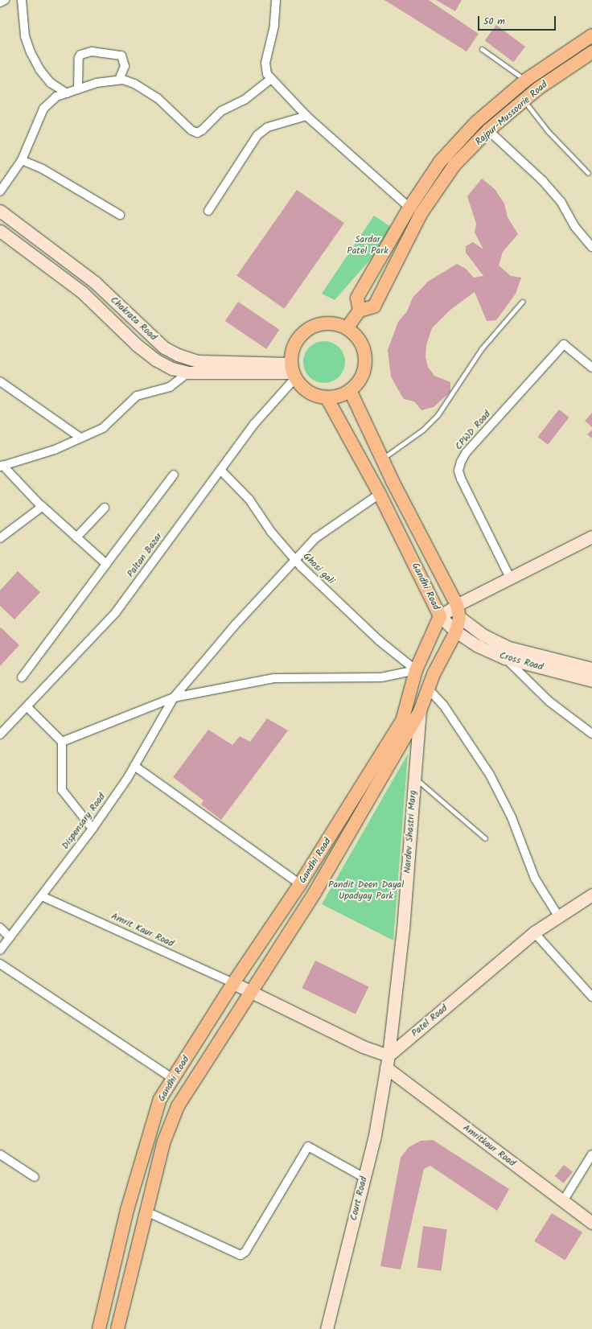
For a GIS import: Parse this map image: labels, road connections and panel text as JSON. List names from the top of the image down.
{
  "streets": {
    "main road": ["Rajpur-Mussoorie Road", "Gandhi Road"],
    "street": [
      "Chakrata Road",
      "CPWD Road",
      "Paltan Bazar",
      "Ghosi gali",
      "Cross Road",
      "Dispensary Road",
      "Nardev Shastri Marg",
      "Amrit Kaur Road",
      "Patel Road",
      "Amritkaur Road",
      "Court Road"
    ]
  },
  "crossings": [
    ["Chakrata Road", "Paltan Bazar"],
    ["Chakrata Road", "Gandhi Road"],
    ["Paltan Bazar", "Ghosi gali"],
    ["Paltan Bazar", "Gandhi Road"],
    ["Ghosi gali", "Gandhi Road"],
    ["Ghosi gali", "Dispensary Road"],
    ["Gandhi Road", "Cross Road"],
    ["Gandhi Road", "Dispensary Road"],
    ["Gandhi Road", "Nardev Shastri Marg"],
    ["Gandhi Road", "Amrit Kaur Road"],
    ["Dispensary Road", "Amrit Kaur Road"],
    ["Nardev Shastri Marg", "Patel Road"],
    ["Nardev Shastri Marg", "Amritkaur Road"],
    ["Nardev Shastri Marg", "Court Road"],
    ["Amritkaur Road", "Court Road"]
  ],
  "parks": ["Sardar Patel Park", "Pandit Deen Dayal Upadyay Park"],
  "scale_bar": "50 m"
}
